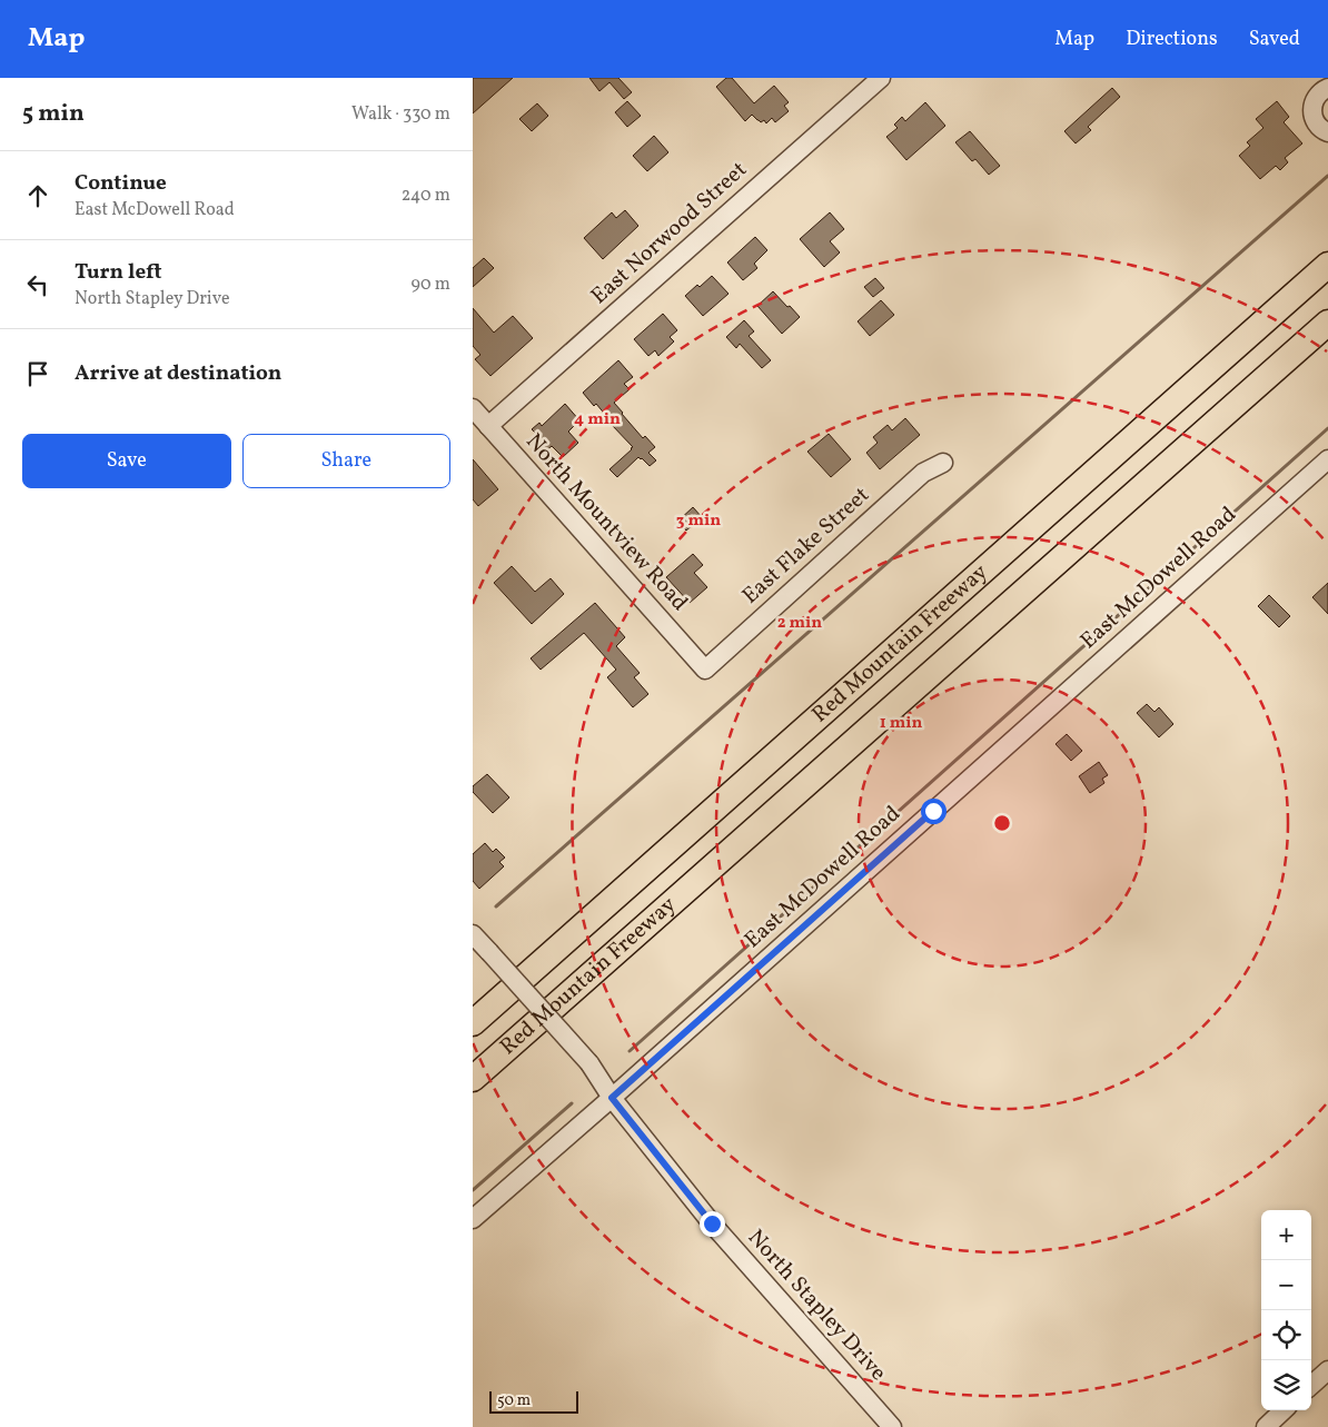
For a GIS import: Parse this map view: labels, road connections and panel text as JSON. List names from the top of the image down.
{
  "streets": {
    "highway": ["Red Mountain Freeway"],
    "street": [
      "East Norwood Street",
      "North Mountview Road",
      "East Flake Street",
      "East McDowell Road",
      "North Stapley Drive"
    ]
  },
  "crossings": [
    ["East Norwood Street", "North Mountview Road"],
    ["North Mountview Road", "East Flake Street"],
    ["East McDowell Road", "North Stapley Drive"]
  ],
  "scale_bar": "50 m",
  "page": {
    "header": "Map",
    "nav": ["Map", "Directions", "Saved"],
    "heading": ["5 min", "Walk · 330 m"],
    "list": [
      ["Continue", "East McDowell Road", "240 m"],
      ["Turn left", "North Stapley Drive", "90 m"],
      "Arrive at destination"
    ],
    "buttons": ["Save", "Share"],
    "map_buttons": ["+", "−"],
    "scale": "50 m"
  },
  "rings": [
    "4 min",
    "3 min",
    "2 min",
    "1 min"
  ]
}
